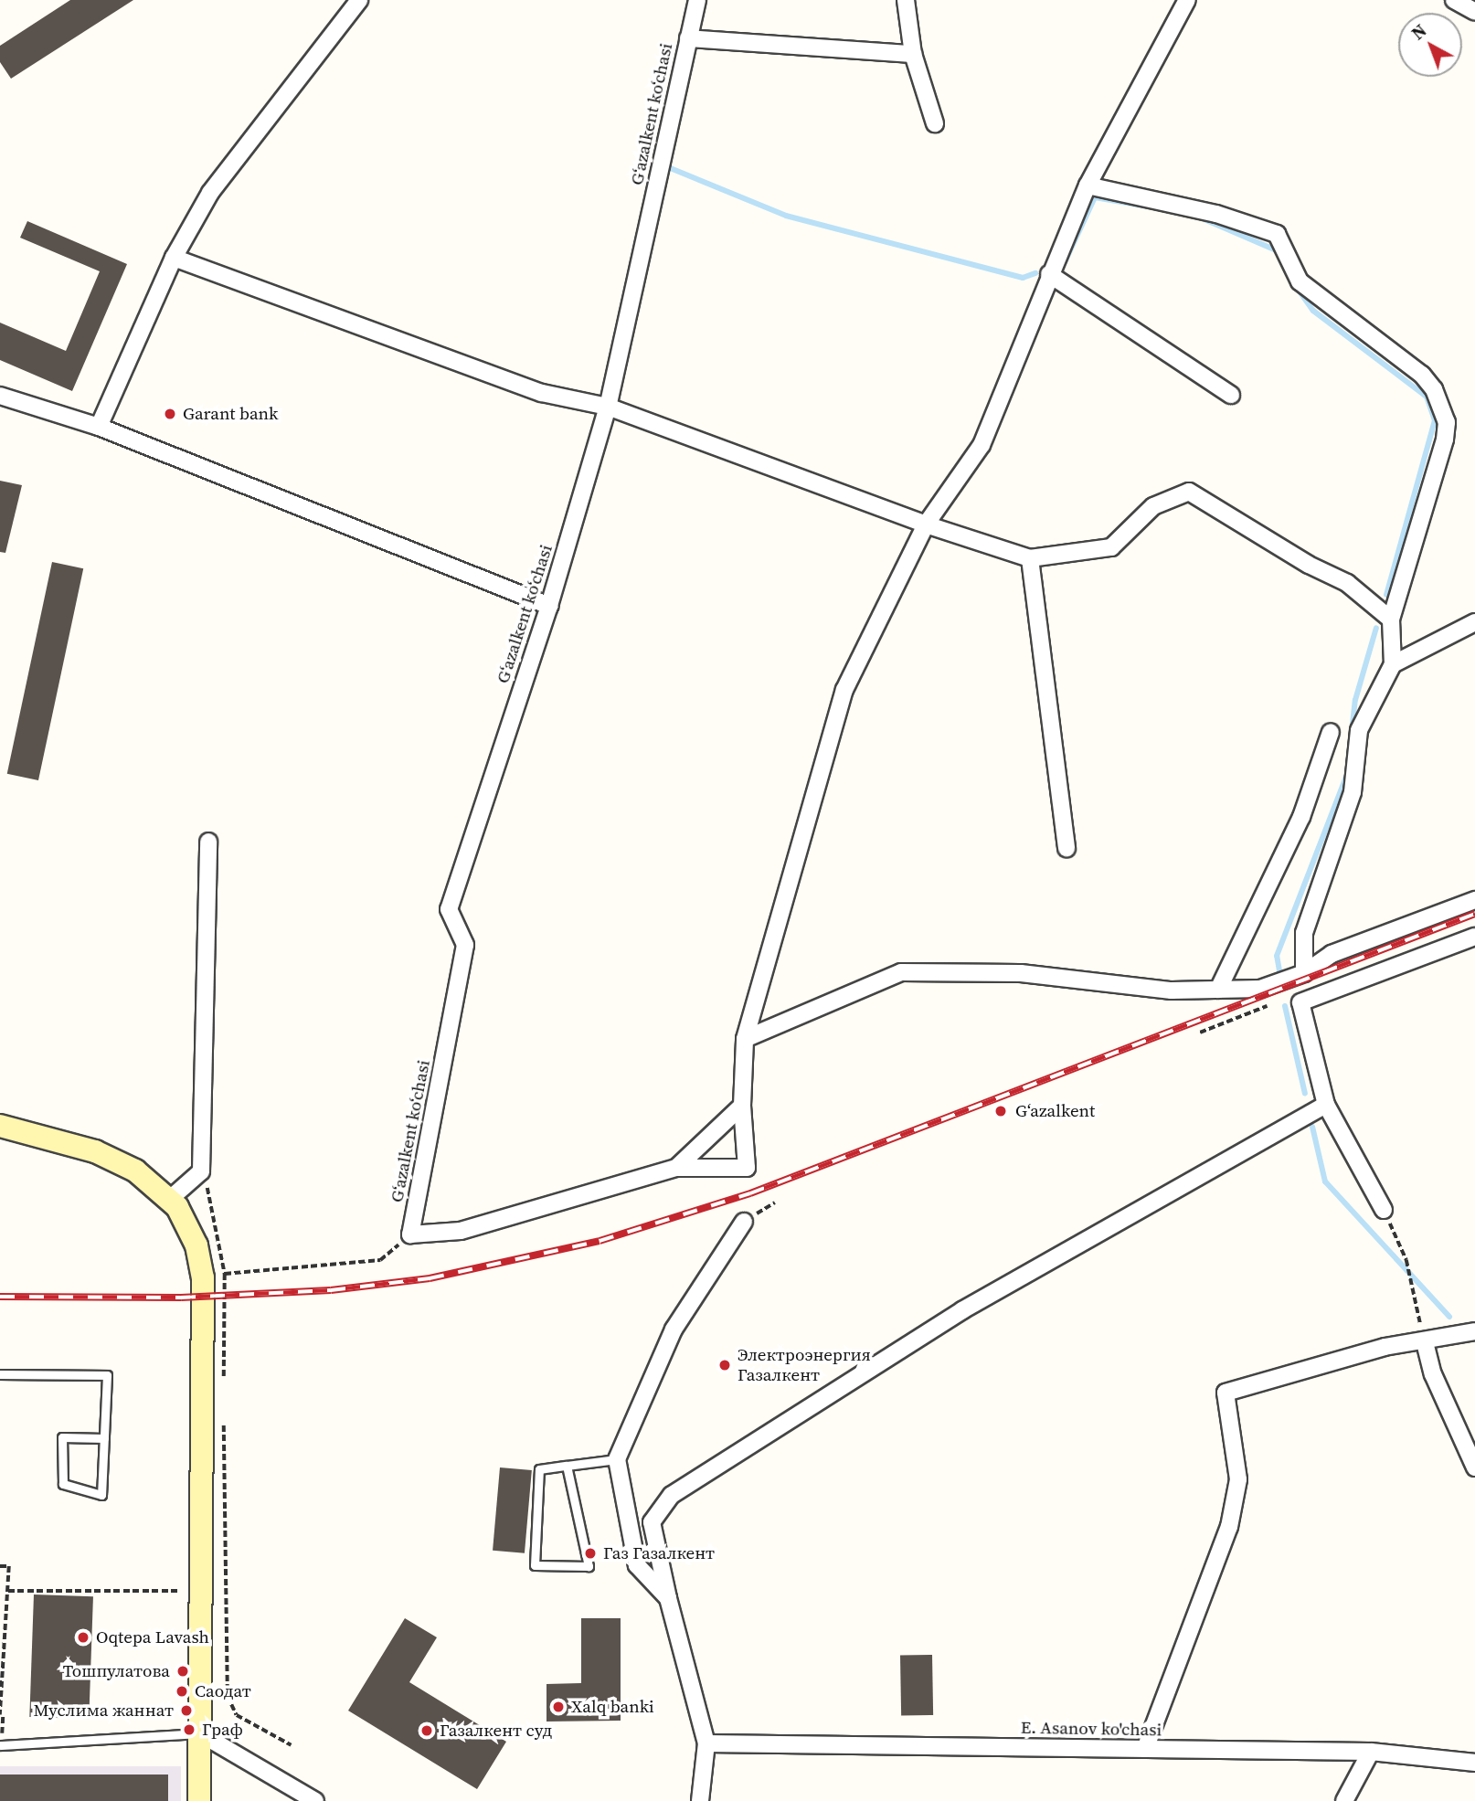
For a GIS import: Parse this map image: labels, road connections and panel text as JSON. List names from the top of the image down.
{
  "streets": {
    "street": ["Gʻazalkent koʻchasi", "E. Asanov ko'chasi"]
  },
  "places": [
    "Garant bank",
    "Gʻazalkent",
    "Электроэнергия Газалкент",
    "Газ Газалкент",
    "Oqtepa Lavash",
    "Тошпулатова",
    "Саодат",
    "Xalq banki",
    "Муслима жаннат",
    "Граф",
    "Газалкент суд"
  ],
  "north": "top left"
}
